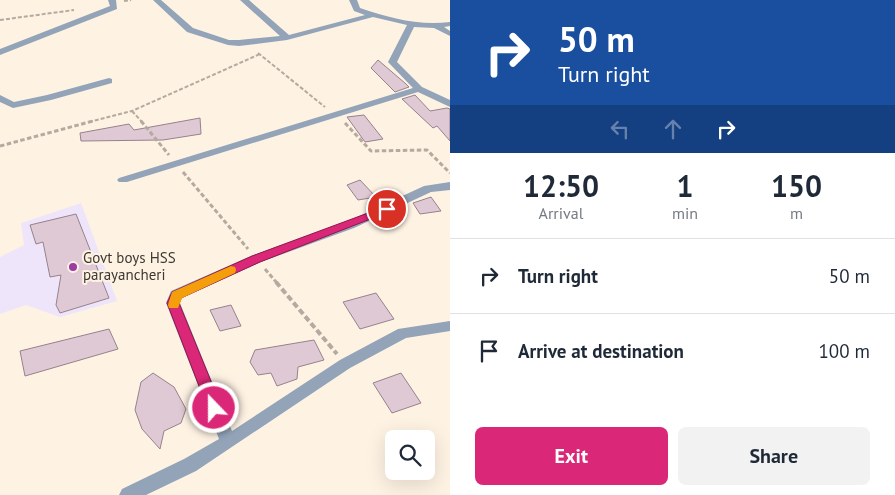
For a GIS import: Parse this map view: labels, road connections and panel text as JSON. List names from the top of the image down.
{
  "places": ["Govt boys HSS parayancheri"],
  "page": {
    "turn": ["50 m", "Turn right"],
    "eta": [
      "12:50",
      "Arrival",
      "1",
      "min",
      "150",
      "m"
    ],
    "list": [
      {
        "name": "Turn right",
        "value": "50 m"
      },
      {
        "name": "Arrive at destination",
        "value": "100 m"
      }
    ],
    "buttons": ["Exit", "Share"]
  }
}
